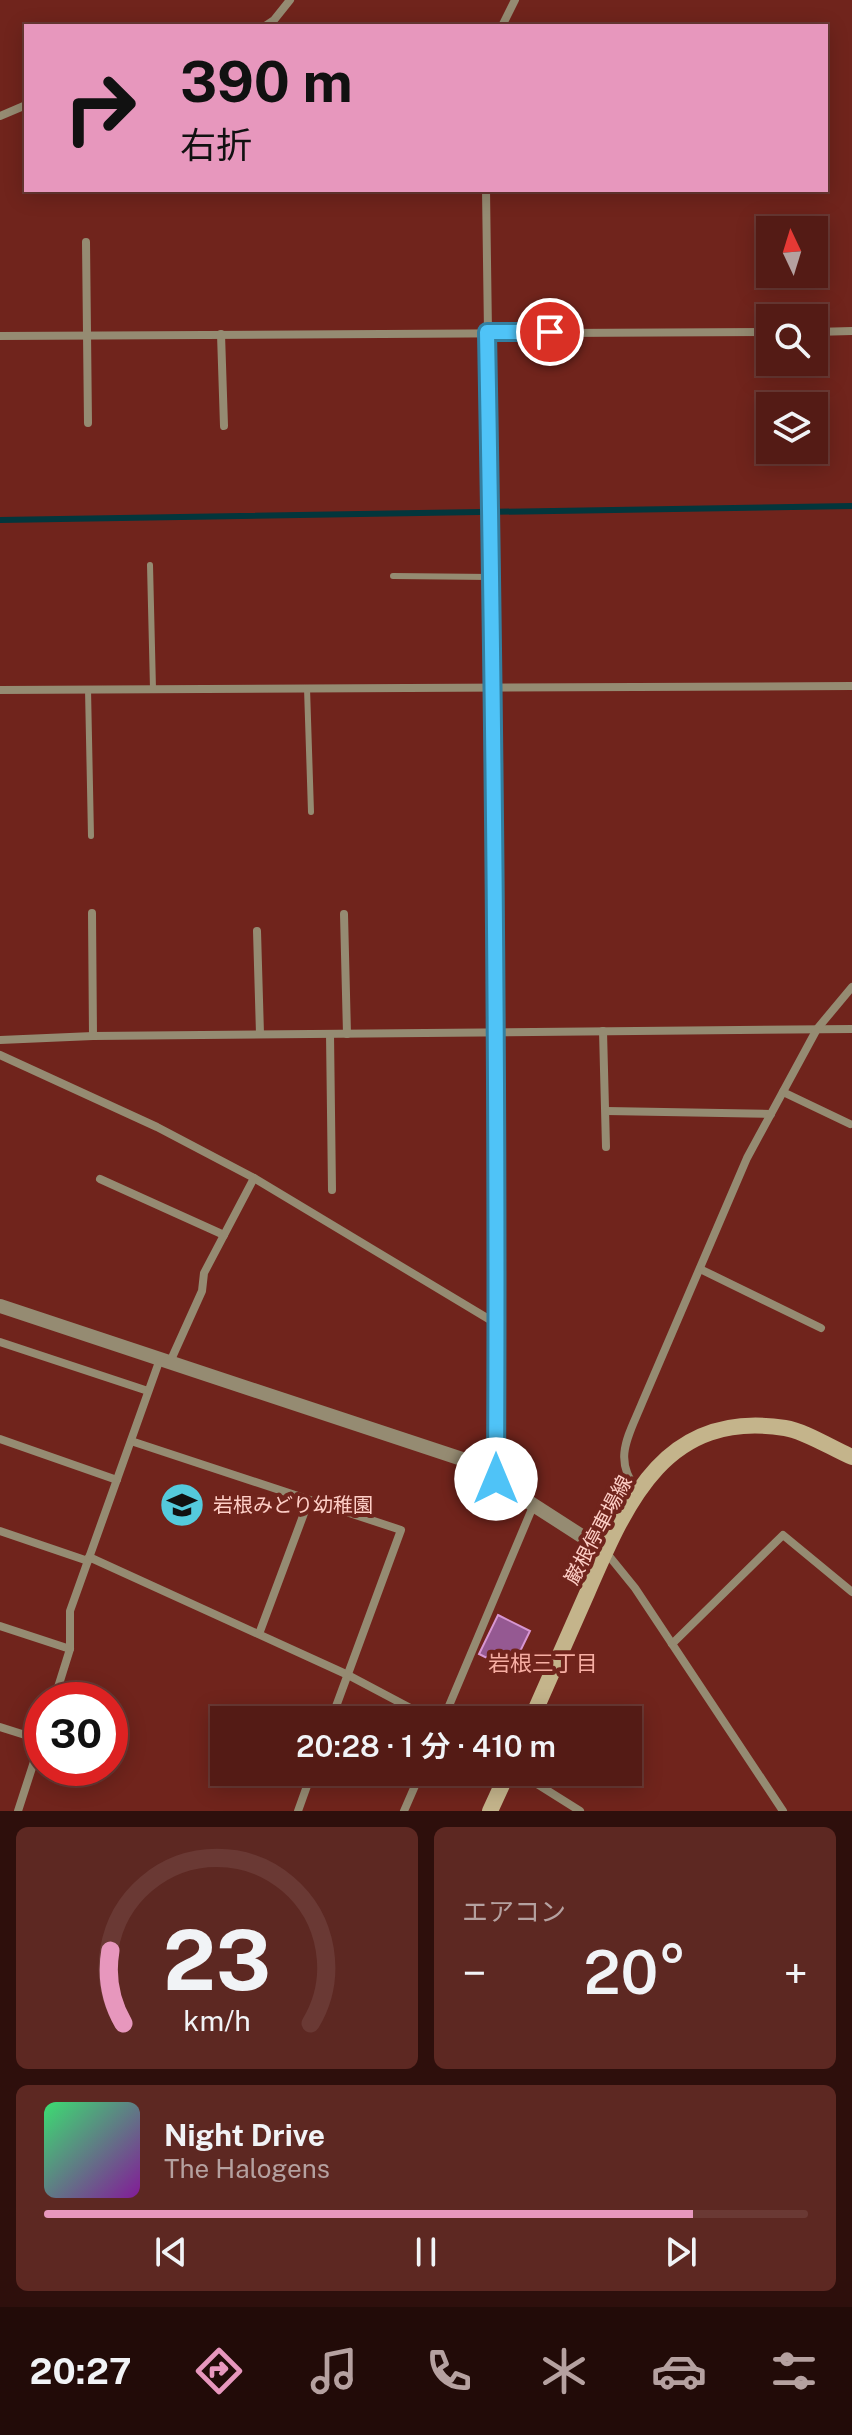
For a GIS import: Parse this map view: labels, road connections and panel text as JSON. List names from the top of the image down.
{
  "streets": {
    "main road": ["巌根停車場線"]
  },
  "districts": ["岩根三丁目"],
  "places": {
    "school or university": ["岩根みどり幼稚園"]
  },
  "north": "top",
  "page": {
    "turn": ["390 m", "右折"],
    "limit": "30",
    "trip": "20:28 · 1 分 · 410 m",
    "tile": "エアコン",
    "heat": ["−", "20°", "+"],
    "song": ["Night Drive", "The Halogens"],
    "tabs": "20:27",
    "gauge": ["23", "km/h"]
  }
}
